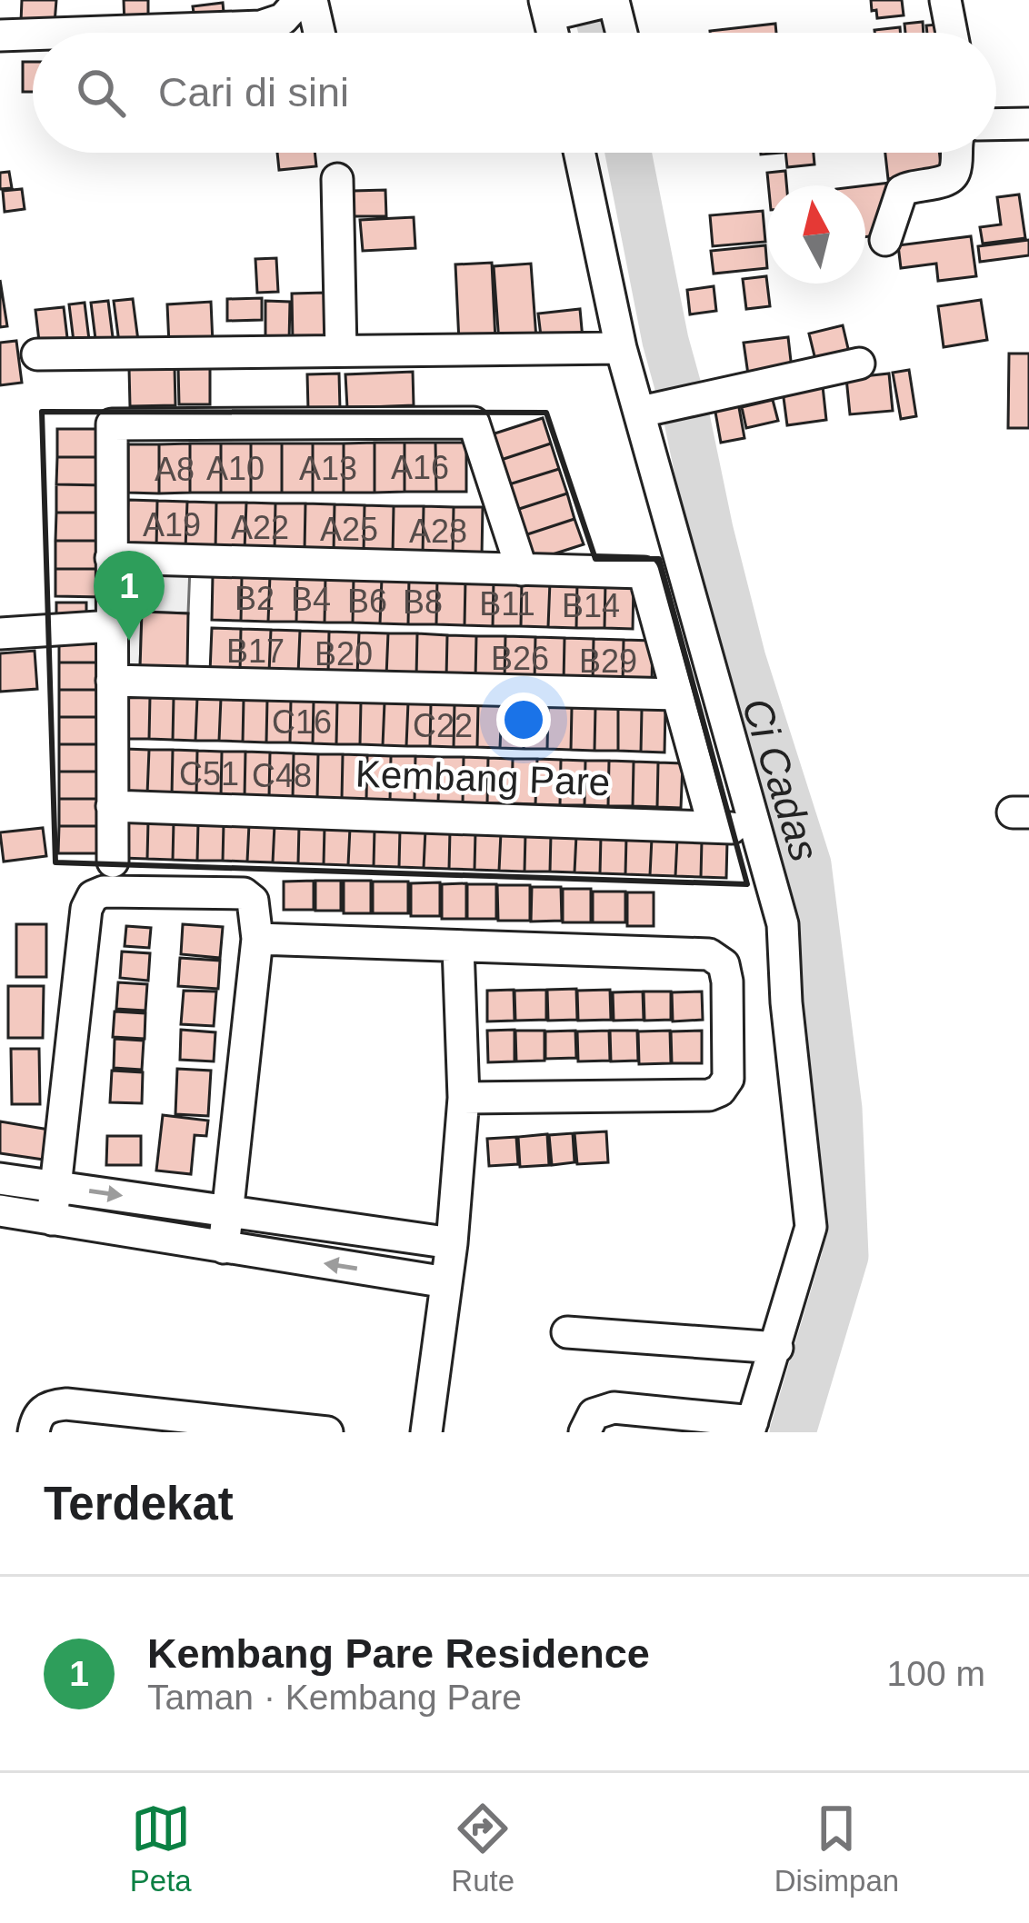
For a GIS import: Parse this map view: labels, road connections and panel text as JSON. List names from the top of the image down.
{
  "streets": {
    "street": ["Kembang Pare"]
  },
  "water": ["Ci Cadas"],
  "house_numbers": [
    "A16",
    "A10",
    "A13",
    "A8",
    "A19",
    "A22",
    "A25",
    "A28",
    "B2",
    "B4",
    "B6",
    "B8",
    "B11",
    "B14",
    "B17",
    "B20",
    "B26",
    "B29",
    "C16",
    "C22",
    "C51",
    "C48"
  ],
  "north": "top",
  "page": {
    "search": "Cari di sini",
    "pins": "1",
    "heading": "Terdekat",
    "list": [
      {
        "mark": "1",
        "name": "Kembang Pare Residence",
        "note": "Taman · Kembang Pare",
        "value": "100 m"
      }
    ],
    "nav": ["Peta", "Rute", "Disimpan"]
  }
}
